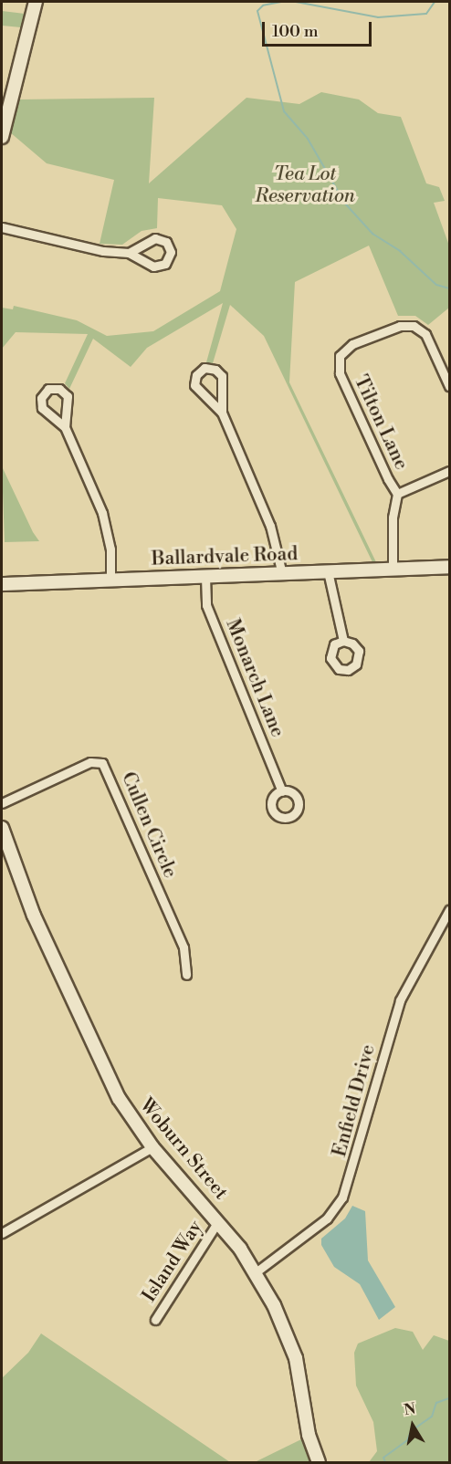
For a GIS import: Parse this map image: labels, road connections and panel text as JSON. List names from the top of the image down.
{
  "streets": {
    "street": [
      "Tilton Lane",
      "Ballardvale Road",
      "Monarch Lane",
      "Cullen Circle",
      "Enfield Drive",
      "Woburn Street",
      "Island Way"
    ]
  },
  "crossings": [
    ["Tilton Lane", "Ballardvale Road"],
    ["Ballardvale Road", "Monarch Lane"],
    ["Enfield Drive", "Woburn Street"],
    ["Woburn Street", "Island Way"]
  ],
  "parks": ["Tea Lot Reservation"],
  "scale_bar": "100 m",
  "north": "top"
}
